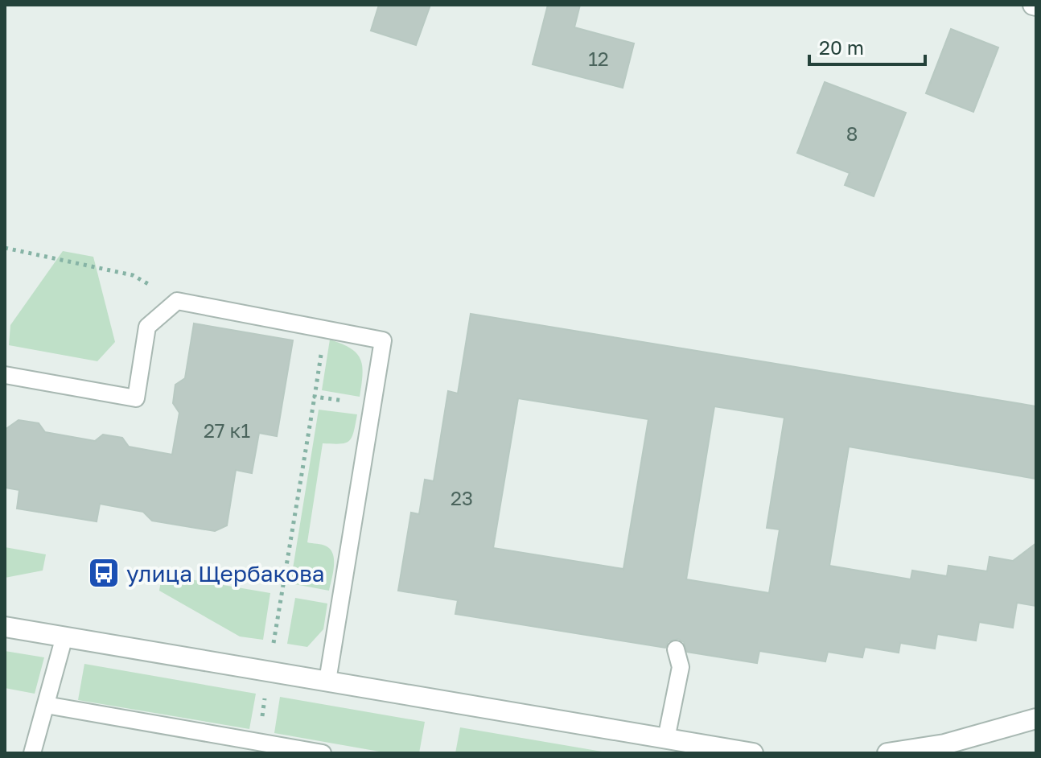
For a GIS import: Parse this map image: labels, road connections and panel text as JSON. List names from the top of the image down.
{
  "places": {
    "bus stop": ["улица Щербакова"]
  },
  "house_numbers": [
    "12",
    "8",
    "27 к1",
    "23"
  ],
  "scale_bar": "20 m"
}
